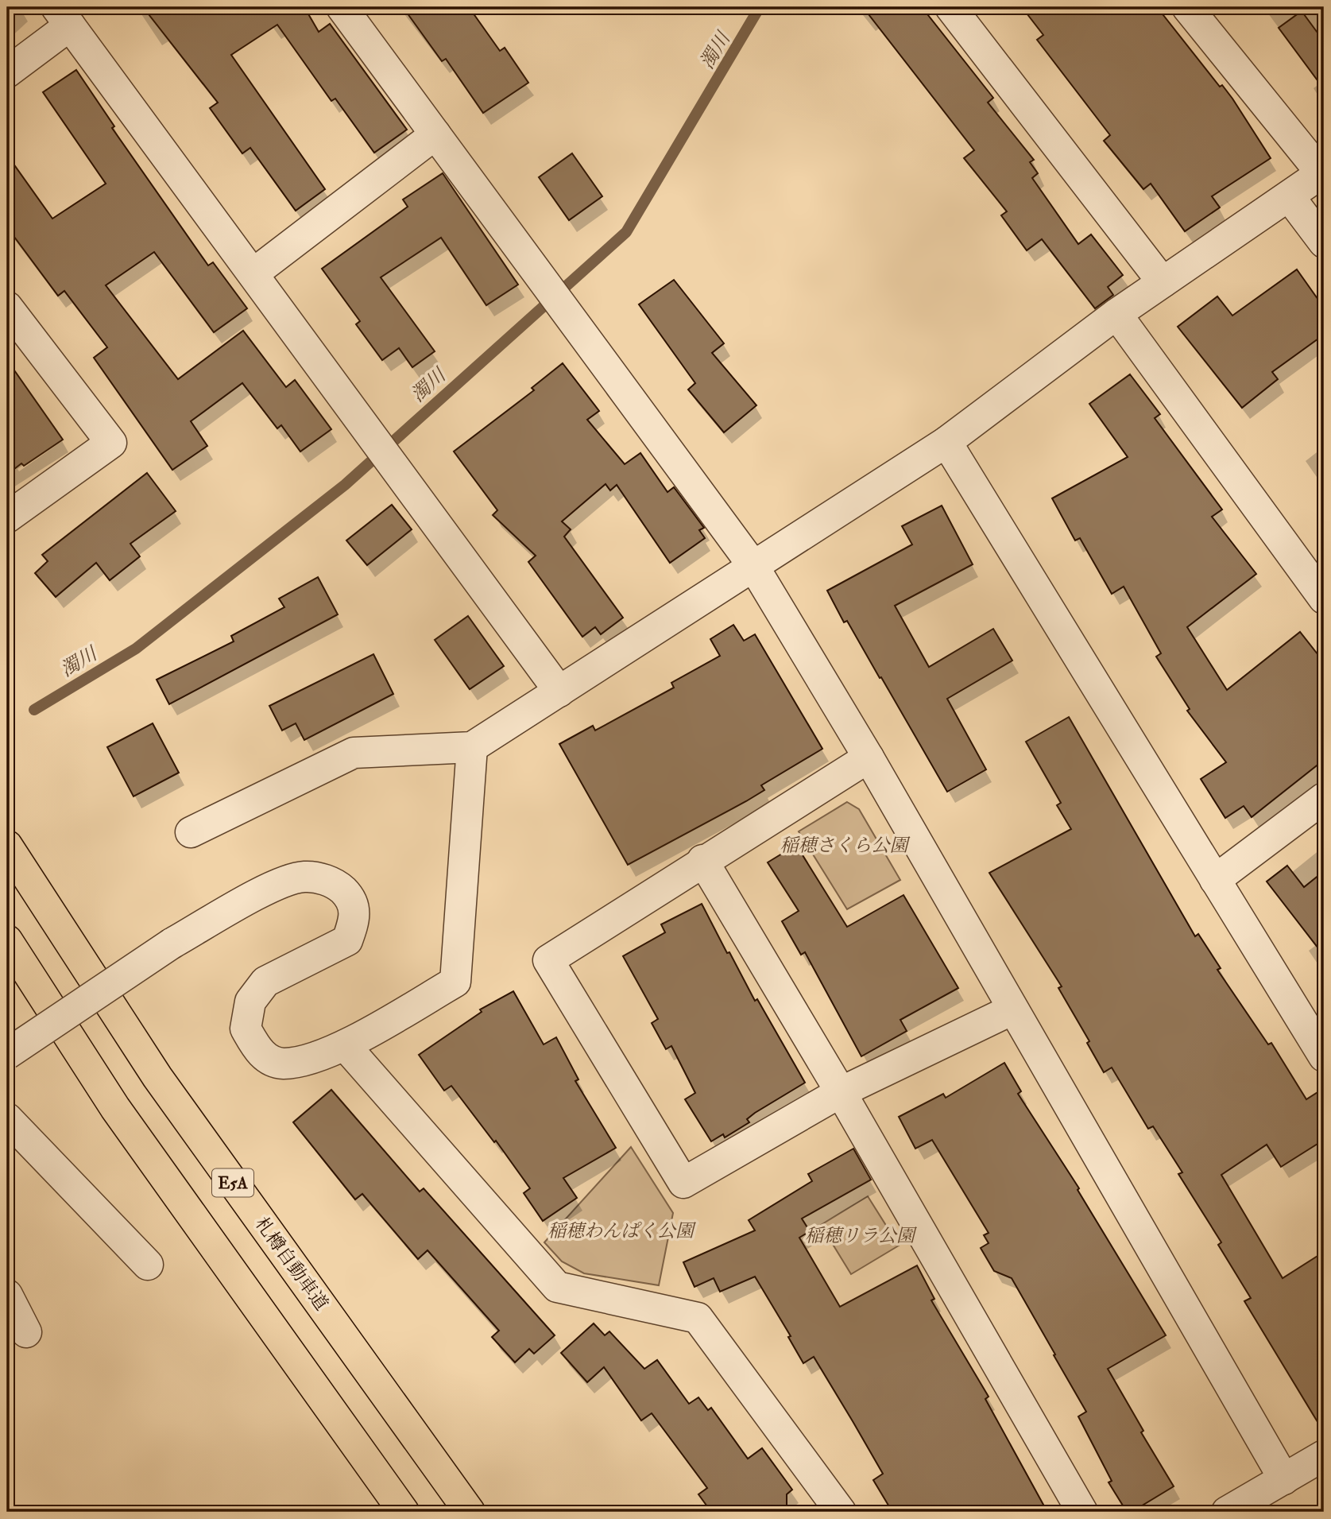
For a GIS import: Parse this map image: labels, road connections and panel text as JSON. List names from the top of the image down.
{
  "streets": {
    "highway": ["E5A", "札樽自動車道"]
  },
  "water": ["濁川"],
  "parks": ["稲穂さくら公園", "稲穂わんぱく公園", "稲穂リラ公園"]
}
